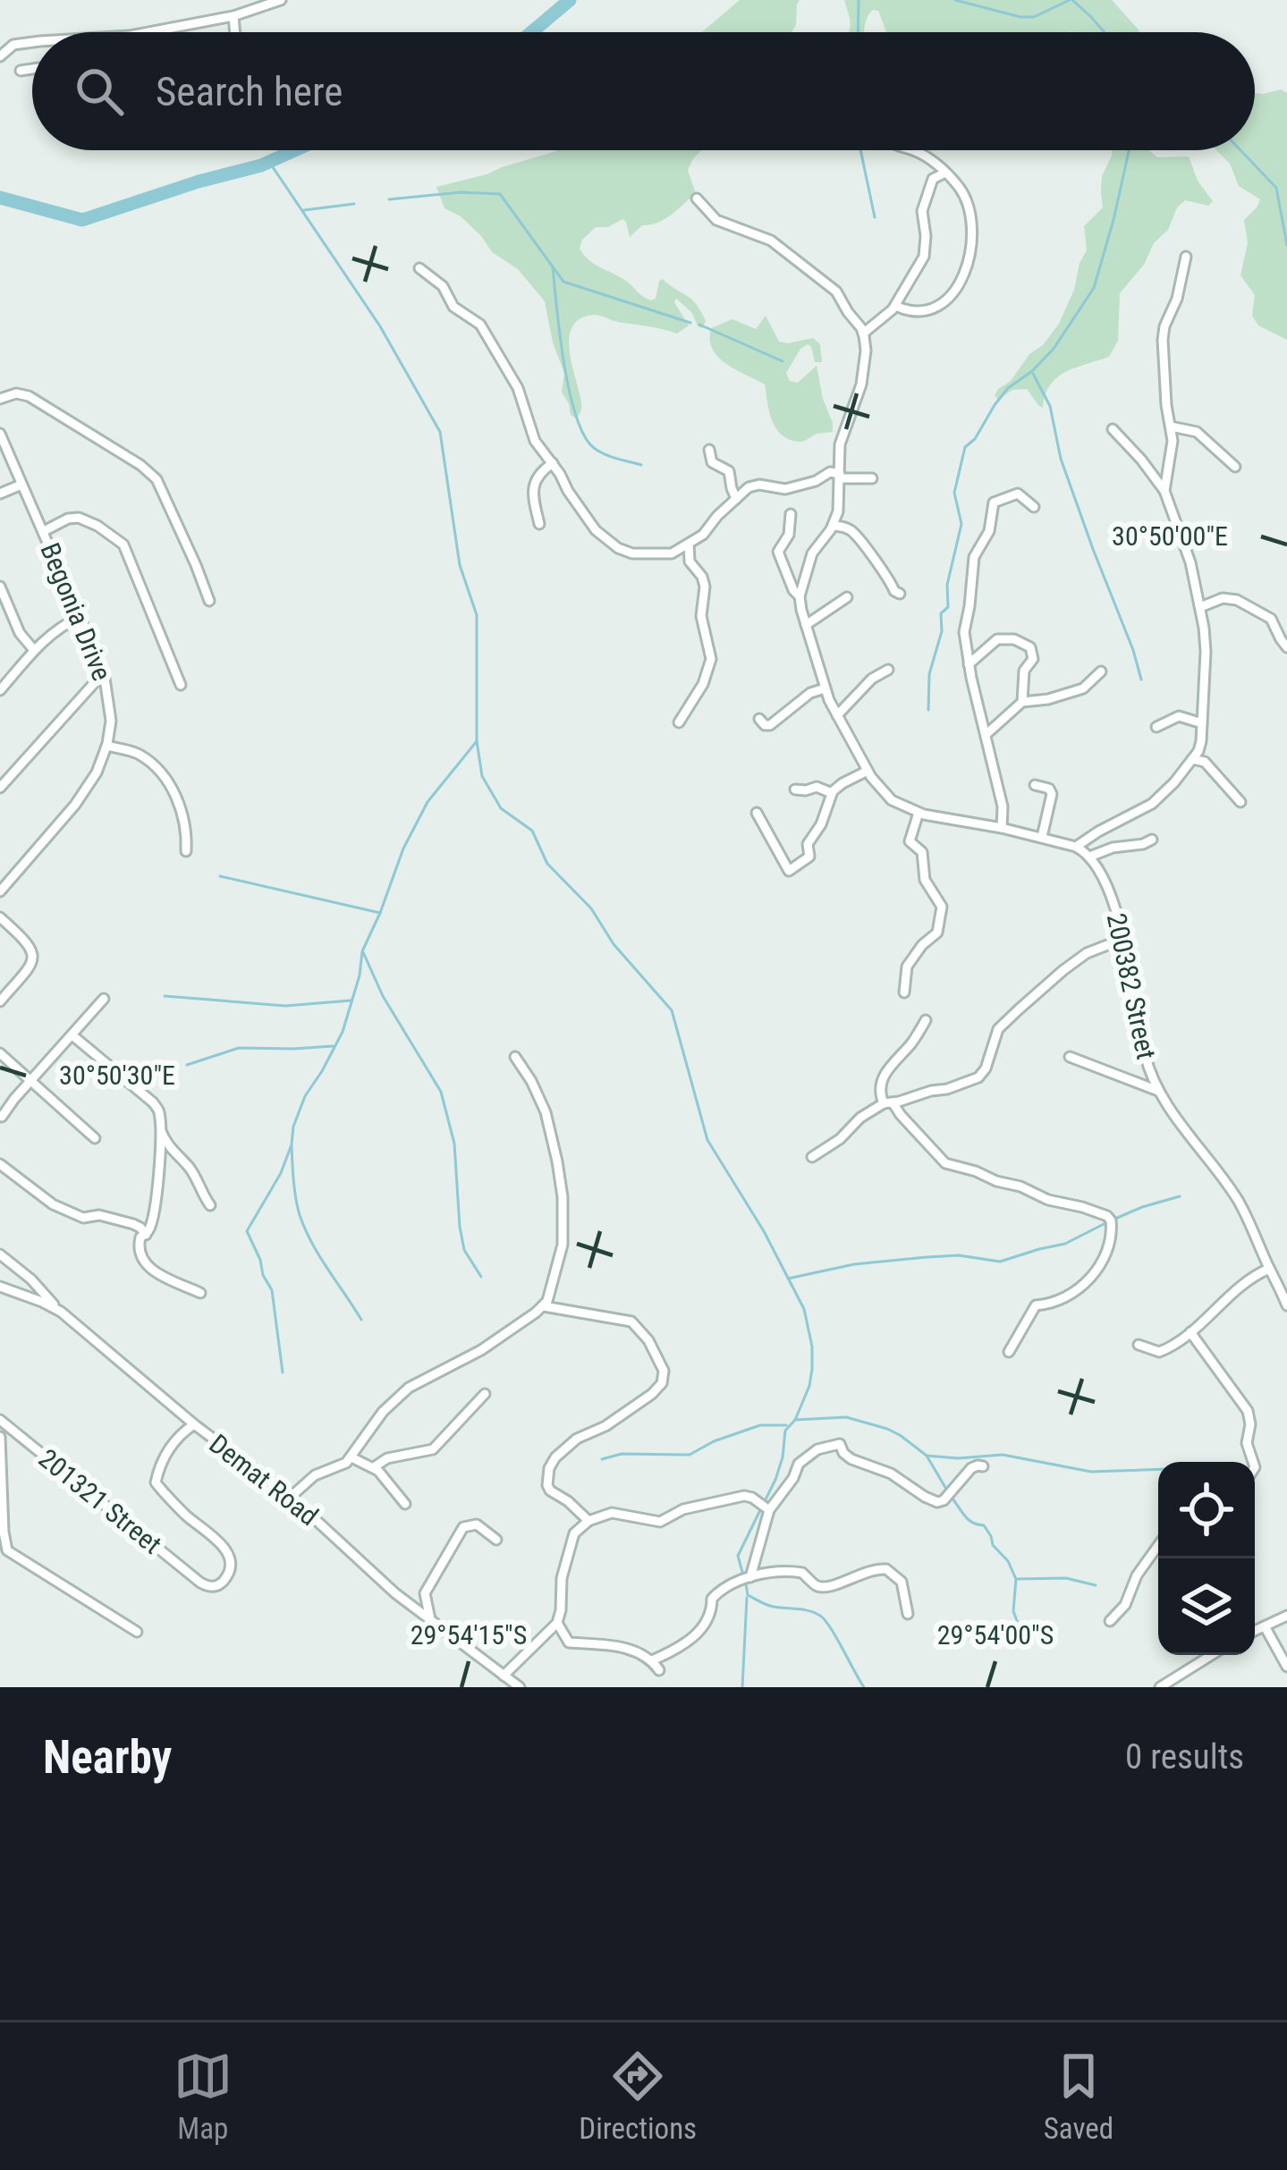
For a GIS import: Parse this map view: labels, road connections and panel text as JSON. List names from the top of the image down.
{
  "streets": {
    "street": [
      "Begonia Drive",
      "200382 Street",
      "Demat Road",
      "201321 Street"
    ]
  },
  "crossings": [
    ["Demat Road", "201321 Street"]
  ],
  "page": {
    "search": "Search here",
    "heading": ["Nearby", "0 results"],
    "nav": ["Map", "Directions", "Saved"]
  },
  "coordinates": [
    "30°50'00\"E",
    "30°50'30\"E",
    "29°54'15\"S",
    "29°54'00\"S"
  ]
}
